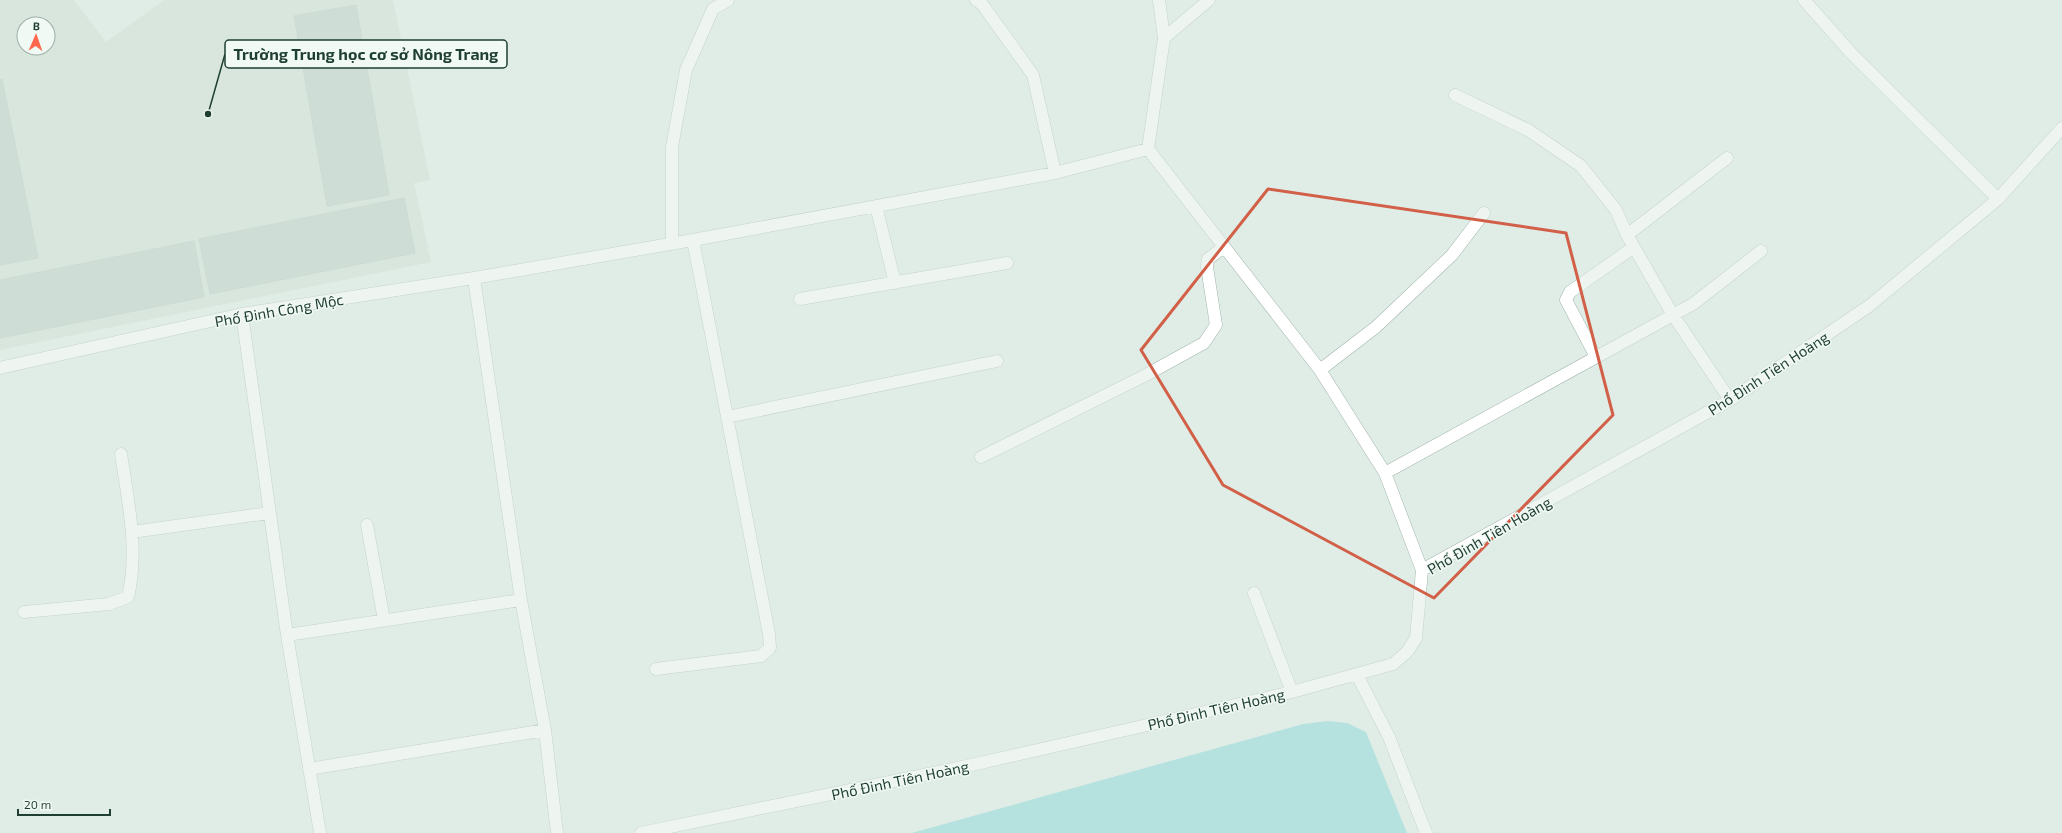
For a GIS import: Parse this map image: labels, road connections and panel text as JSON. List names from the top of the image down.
{
  "streets": {
    "street": ["Phố Đinh Công Mộc", "Phố Đinh Tiên Hoàng"]
  },
  "places": ["Trường Trung học cơ sở Nông Trang"],
  "scale_bar": "20 m",
  "north": "top"
}
